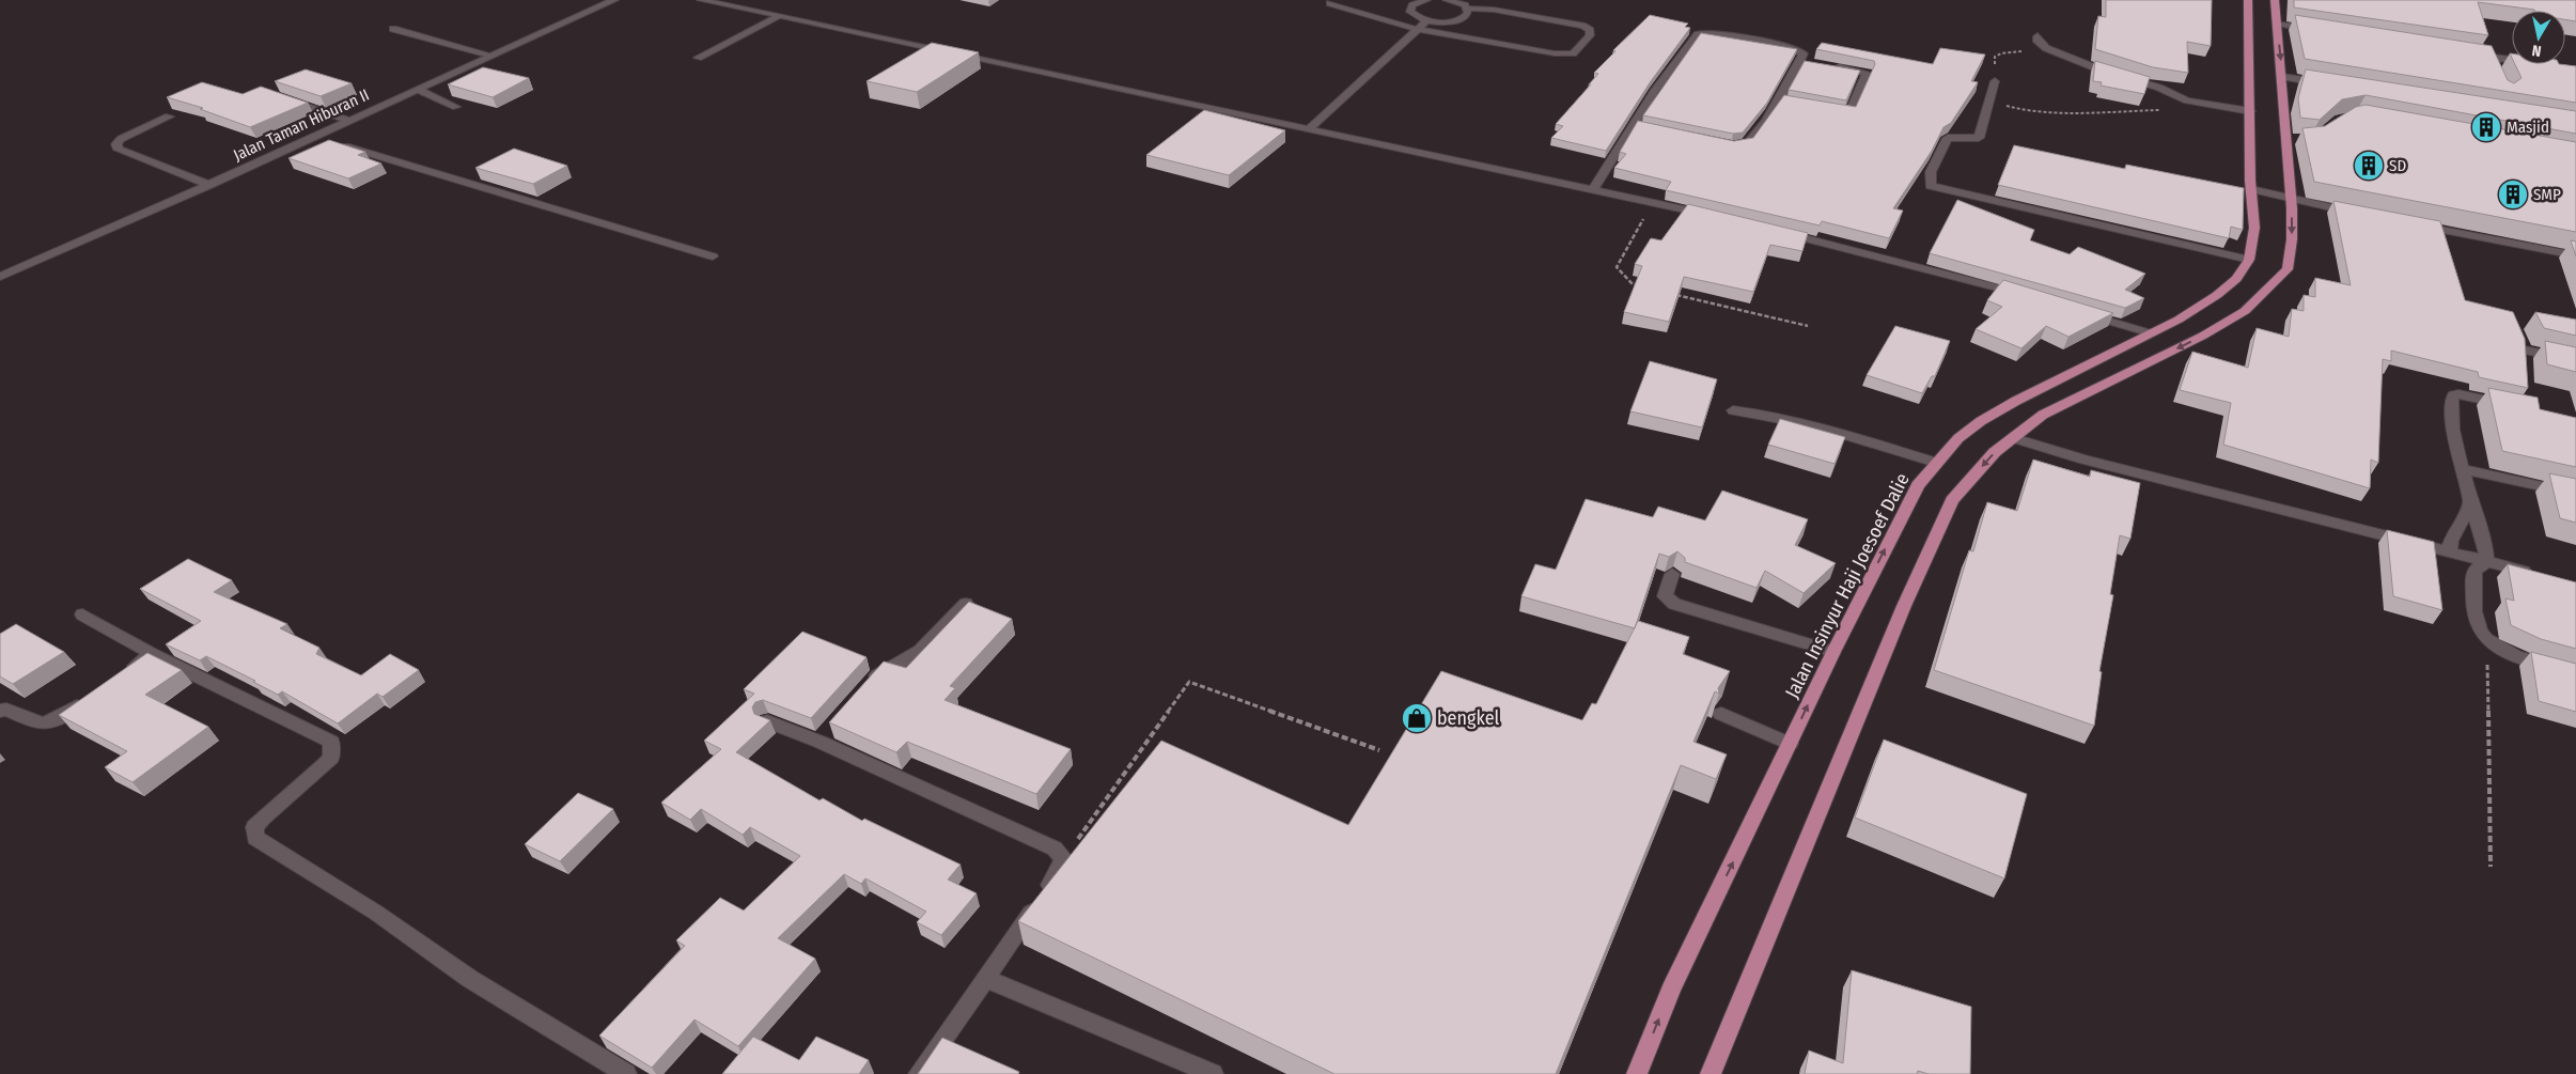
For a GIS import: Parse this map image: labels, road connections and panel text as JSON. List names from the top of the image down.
{
  "streets": {
    "main road": ["Jalan Insinyur Haji Joesoef Dalie"],
    "street": ["Jalan Taman Hiburan II"]
  },
  "places": {
    "building": ["Masjid", "SD", "SMP"],
    "shop": ["bengkel"]
  },
  "north": "bottom"
}
